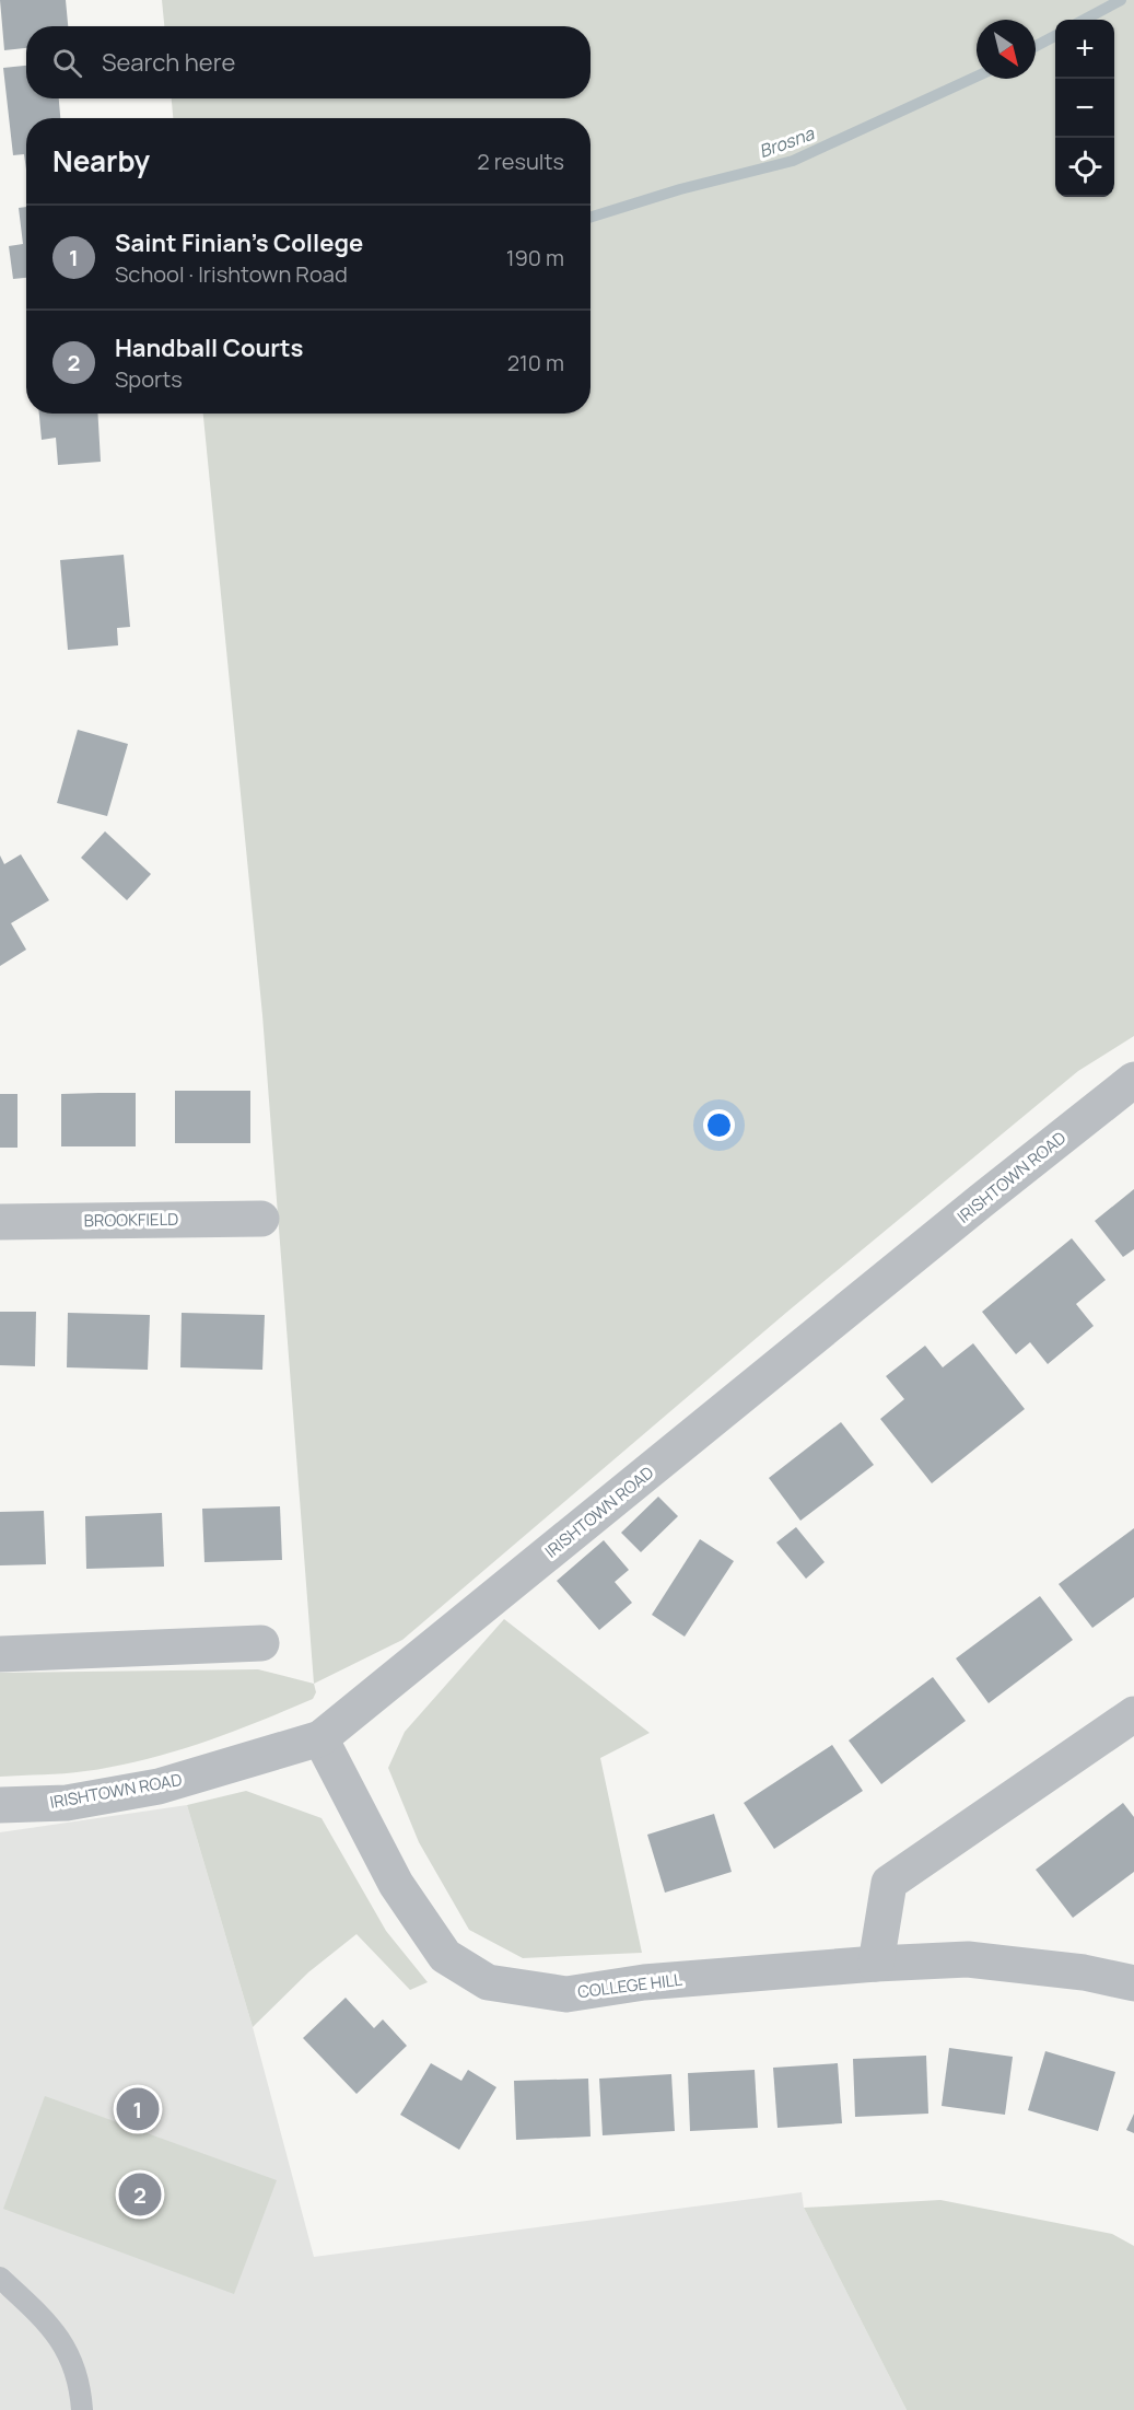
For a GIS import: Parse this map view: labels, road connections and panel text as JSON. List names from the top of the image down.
{
  "streets": {
    "street": ["IRISHTOWN ROAD", "BROOKFIELD", "COLLEGE HILL"]
  },
  "crossings": [
    ["IRISHTOWN ROAD", "COLLEGE HILL"]
  ],
  "water": ["Brosna"],
  "north": "bottom right",
  "page": {
    "map_buttons": ["+", "−"],
    "search": "Search here",
    "heading": ["Nearby", "2 results"],
    "list": [
      {
        "mark": "1",
        "name": "Saint Finian's College",
        "note": "School · Irishtown Road",
        "value": "190 m"
      },
      {
        "mark": "2",
        "name": "Handball Courts",
        "note": "Sports",
        "value": "210 m"
      }
    ],
    "pins": ["1", "2"]
  }
}
